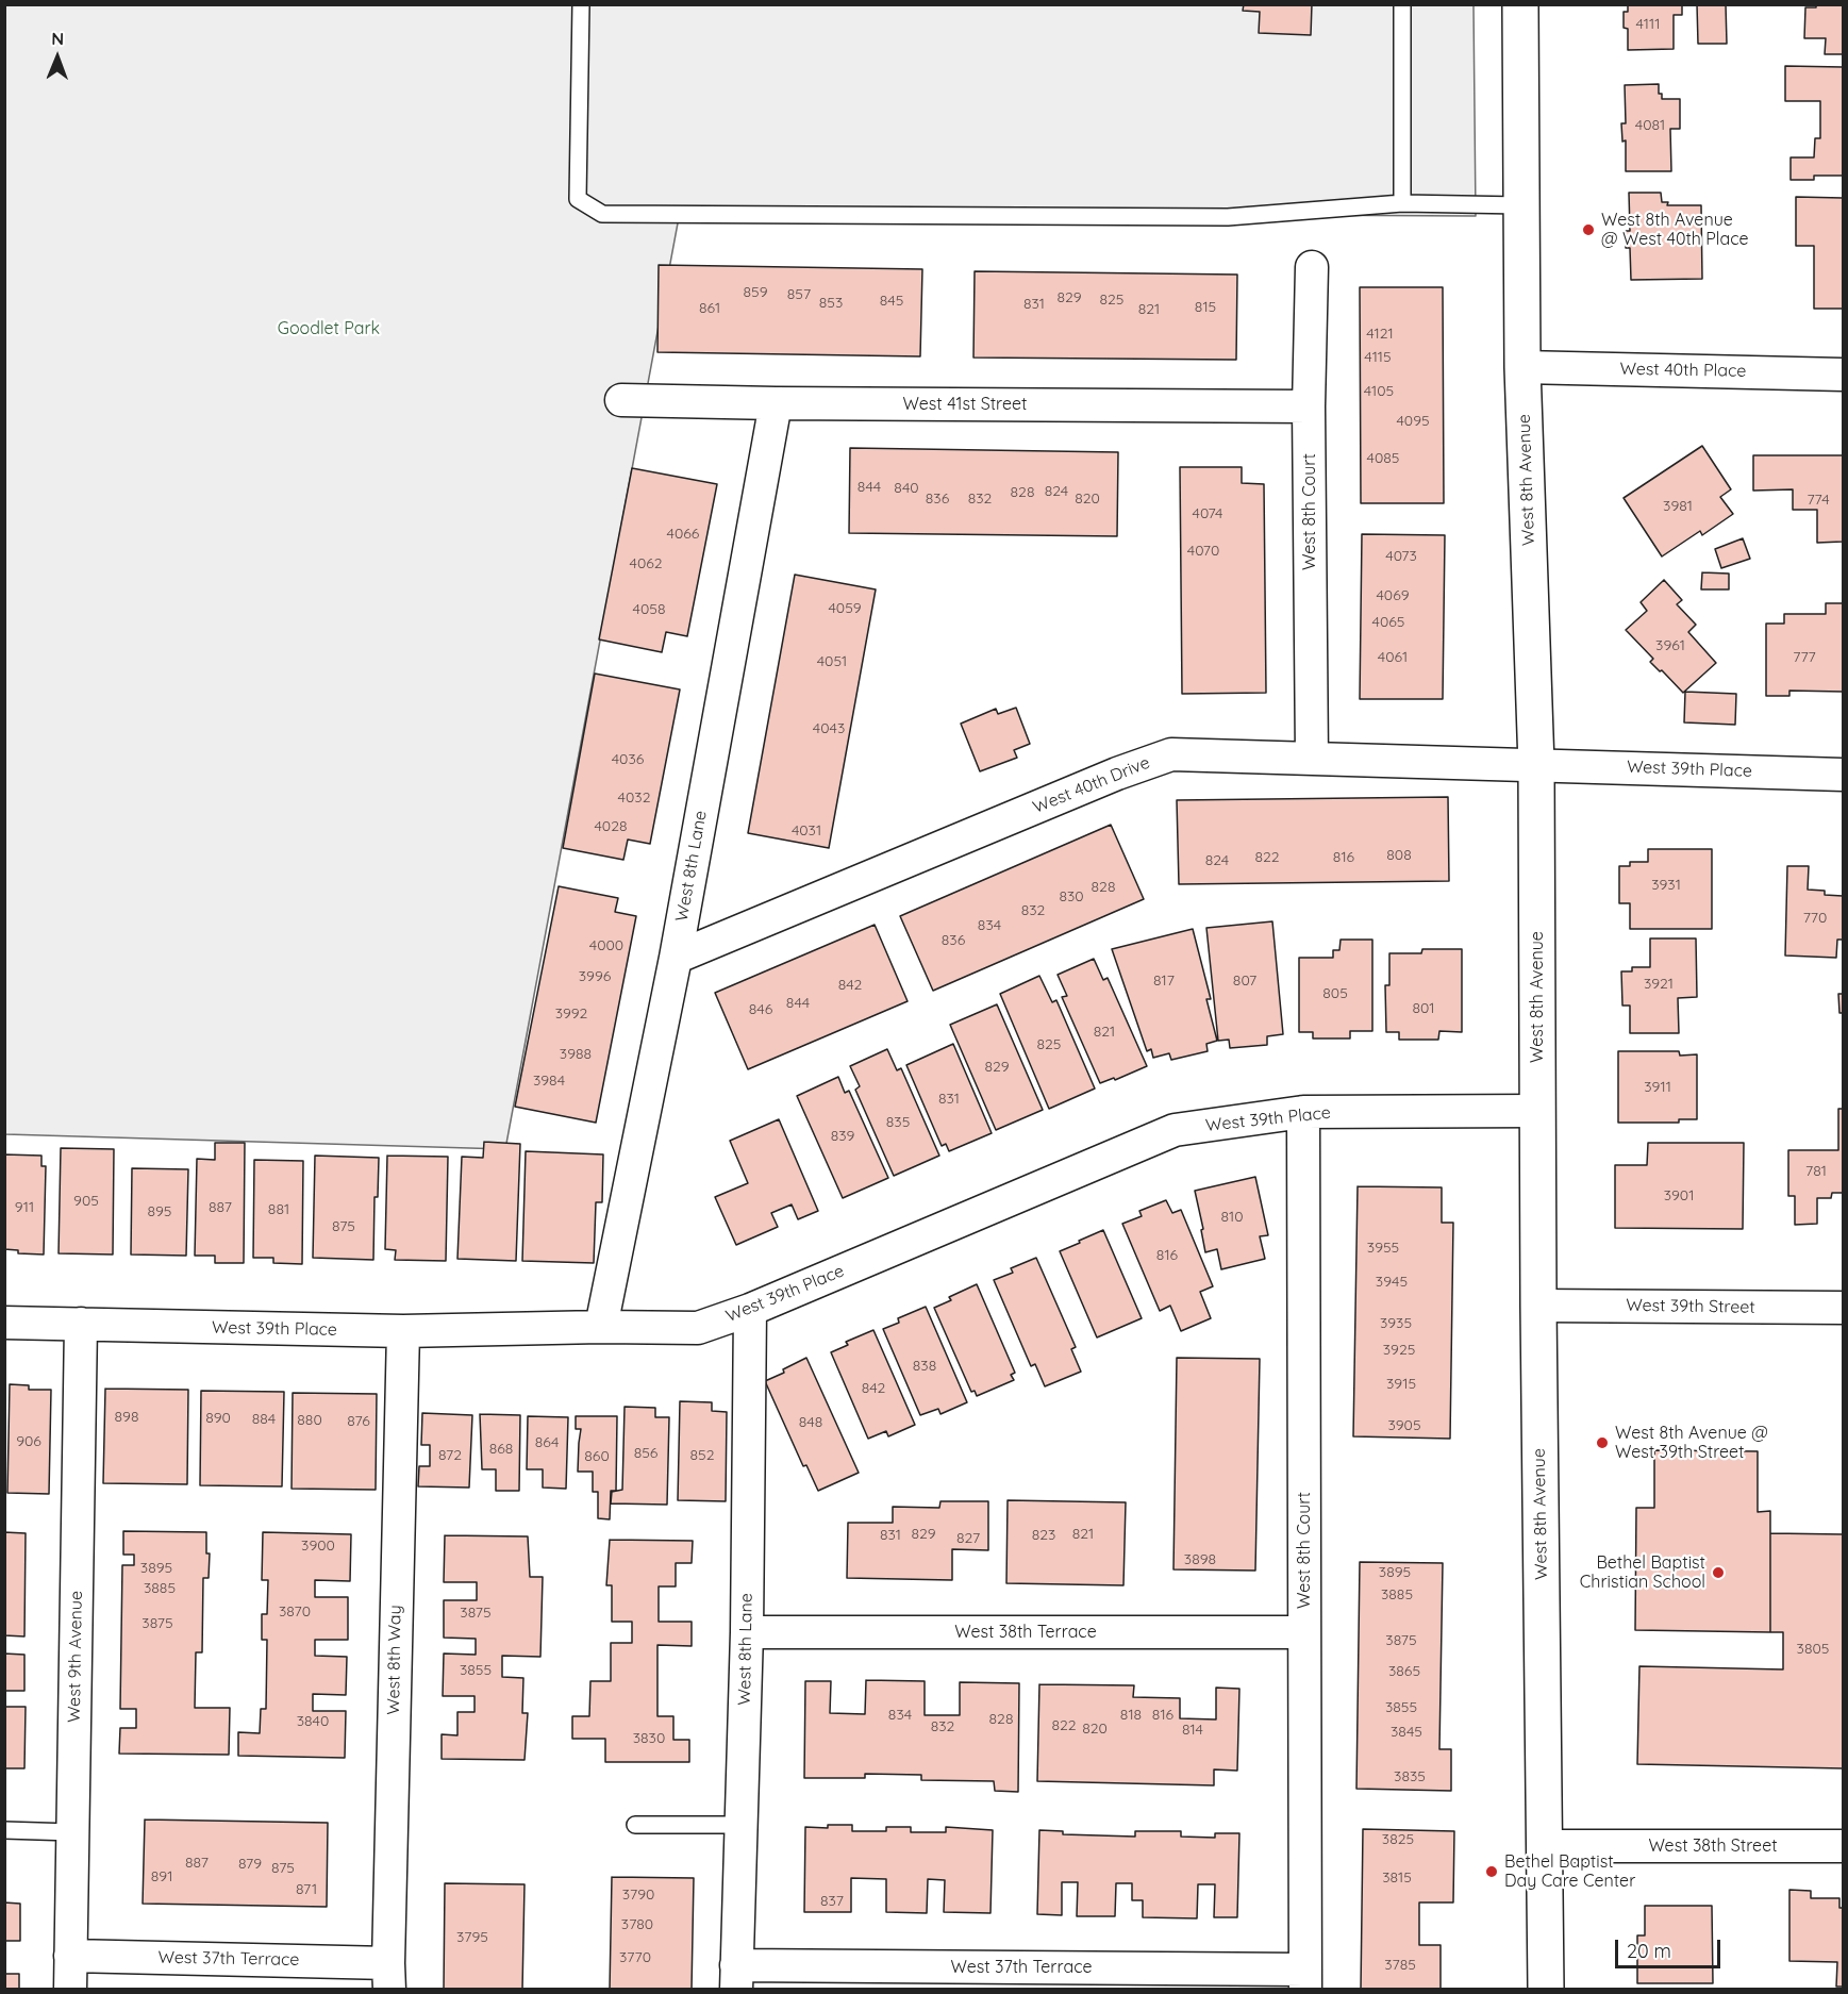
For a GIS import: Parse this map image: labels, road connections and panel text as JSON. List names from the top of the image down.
{
  "streets": {
    "street": [
      "West 40th Place",
      "West 41st Street",
      "West 8th Avenue",
      "West 8th Court",
      "West 39th Place",
      "West 40th Drive",
      "West 8th Lane",
      "West 39th Street",
      "West 38th Terrace",
      "West 9th Avenue",
      "West 8th Way",
      "West 38th Street",
      "West 37th Terrace"
    ]
  },
  "crossings": [
    ["West 40th Place", "West 8th Avenue"],
    ["West 41st Street", "West 8th Court"],
    ["West 41st Street", "West 8th Lane"],
    ["West 8th Avenue", "West 39th Place"],
    ["West 8th Avenue", "West 40th Drive"],
    ["West 8th Avenue", "West 39th Street"],
    ["West 8th Avenue", "West 38th Street"],
    ["West 8th Court", "West 39th Place"],
    ["West 8th Court", "West 40th Drive"],
    ["West 8th Court", "West 38th Terrace"],
    ["West 8th Court", "West 37th Terrace"],
    ["West 39th Place", "West 40th Drive"],
    ["West 39th Place", "West 8th Lane"],
    ["West 39th Place", "West 9th Avenue"],
    ["West 39th Place", "West 8th Way"],
    ["West 40th Drive", "West 8th Lane"],
    ["West 8th Lane", "West 38th Terrace"],
    ["West 8th Lane", "West 37th Terrace"],
    ["West 9th Avenue", "West 37th Terrace"],
    ["West 8th Way", "West 37th Terrace"]
  ],
  "parks": ["Goodlet Park"],
  "places": [
    "West 8th Avenue @ West 40th Place",
    "West 8th Avenue @ West 39th Street",
    "Bethel Baptist Christian School",
    "Bethel Baptist Day Care Center"
  ],
  "house_numbers": [
    "4111",
    "4081",
    "859",
    "857",
    "829",
    "825",
    "845",
    "853",
    "831",
    "815",
    "861",
    "821",
    "4121",
    "4115",
    "4105",
    "4095",
    "4085",
    "844",
    "840",
    "824",
    "828",
    "836",
    "832",
    "820",
    "774",
    "3981",
    "4074",
    "4066",
    "4070",
    "4073",
    "4062",
    "4069",
    "4059",
    "4058",
    "4065",
    "3961",
    "4061",
    "777",
    "4051",
    "4043",
    "4036",
    "4032",
    "4028",
    "4031",
    "808",
    "822",
    "816",
    "824",
    "3931",
    "828",
    "830",
    "832",
    "770",
    "834",
    "836",
    "4000",
    "3996",
    "817",
    "807",
    "3921",
    "842",
    "805",
    "844",
    "801",
    "846",
    "3992",
    "821",
    "825",
    "3988",
    "829",
    "3984",
    "3911",
    "831",
    "835",
    "839",
    "781",
    "3901",
    "905",
    "911",
    "887",
    "881",
    "895",
    "810",
    "875",
    "3955",
    "816",
    "3945",
    "3935",
    "3925",
    "838",
    "3915",
    "842",
    "898",
    "890",
    "884",
    "880",
    "876",
    "848",
    "3905",
    "906",
    "864",
    "868",
    "856",
    "872",
    "852",
    "860",
    "829",
    "821",
    "831",
    "823",
    "827",
    "3900",
    "3898",
    "3895",
    "3895",
    "3885",
    "3885",
    "3870",
    "3875",
    "3875",
    "3875",
    "3805",
    "3855",
    "3865",
    "3855",
    "834",
    "818",
    "816",
    "828",
    "3840",
    "822",
    "832",
    "820",
    "814",
    "3845",
    "3830",
    "3835",
    "3825",
    "887",
    "879",
    "875",
    "891",
    "3815",
    "871",
    "3790",
    "837",
    "3780",
    "3795",
    "3770",
    "3785"
  ],
  "scale_bar": "20 m",
  "north": "top"
}
